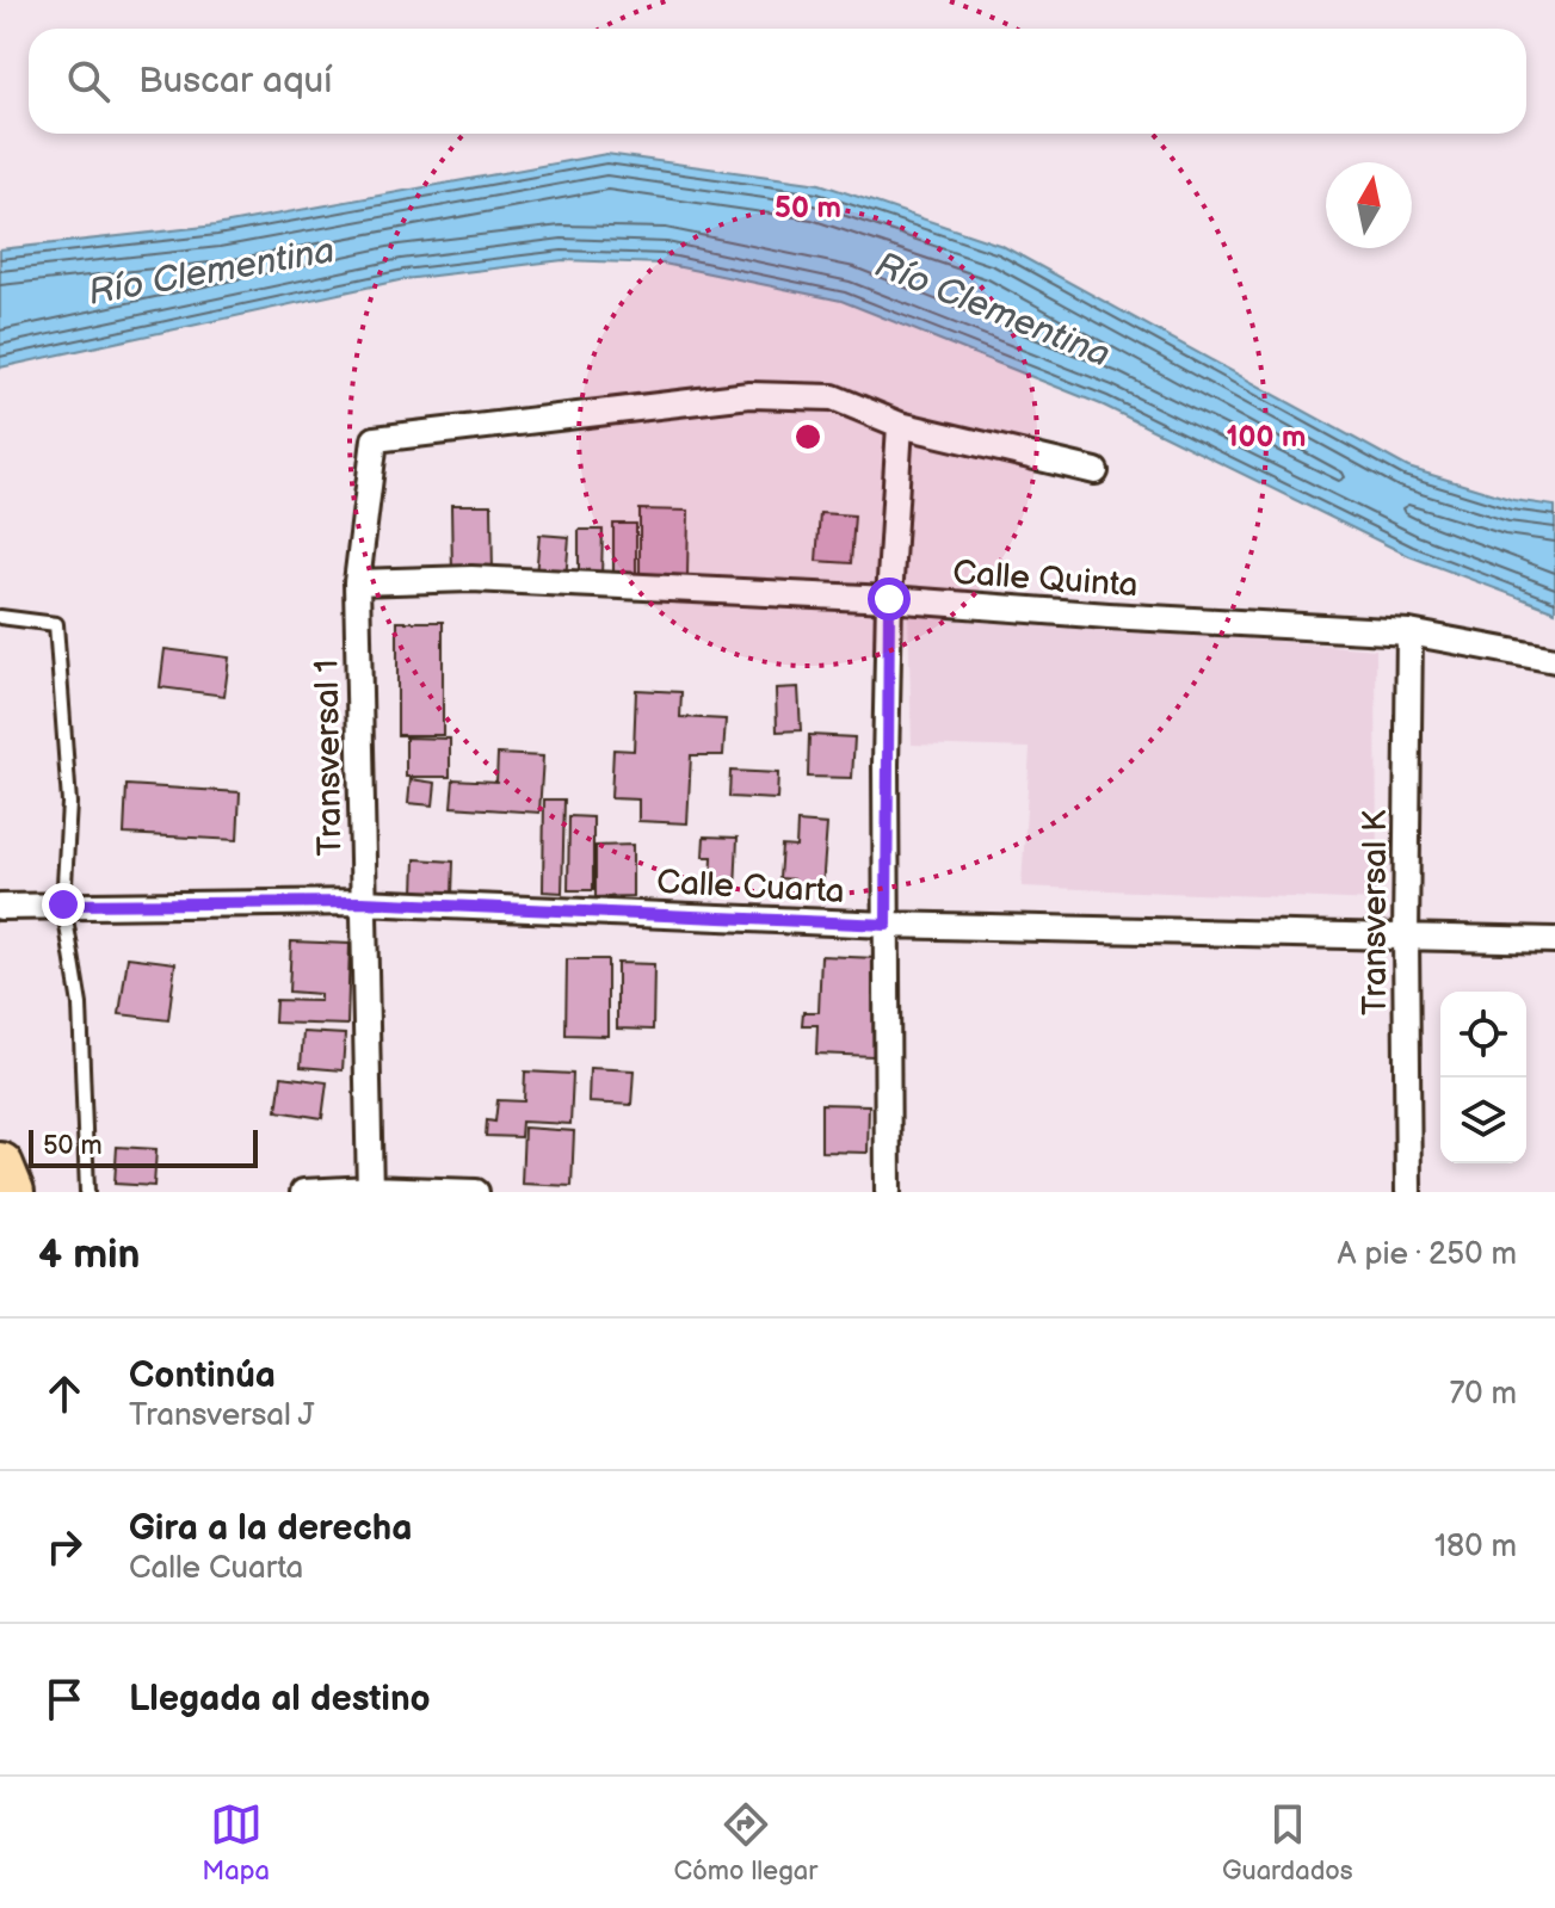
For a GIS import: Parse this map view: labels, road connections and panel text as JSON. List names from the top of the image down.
{
  "streets": {
    "street": [
      "Calle Quinta",
      "Transversal 1",
      "Calle Cuarta",
      "Transversal K"
    ]
  },
  "crossings": [
    ["Calle Quinta", "Transversal 1"],
    ["Calle Quinta", "Transversal K"],
    ["Transversal 1", "Calle Cuarta"],
    ["Calle Cuarta", "Transversal K"]
  ],
  "water": ["Río Clementina"],
  "scale_bar": "50 m",
  "north": "top",
  "page": {
    "search": "Buscar aquí",
    "scale": "50 m",
    "heading": ["4 min", "A pie · 250 m"],
    "list": [
      ["Continúa", "Transversal J", "70 m"],
      ["Gira a la derecha", "Calle Cuarta", "180 m"],
      "Llegada al destino"
    ],
    "nav": ["Mapa", "Cómo llegar", "Guardados"]
  },
  "rings": ["50 m", "100 m"]
}
